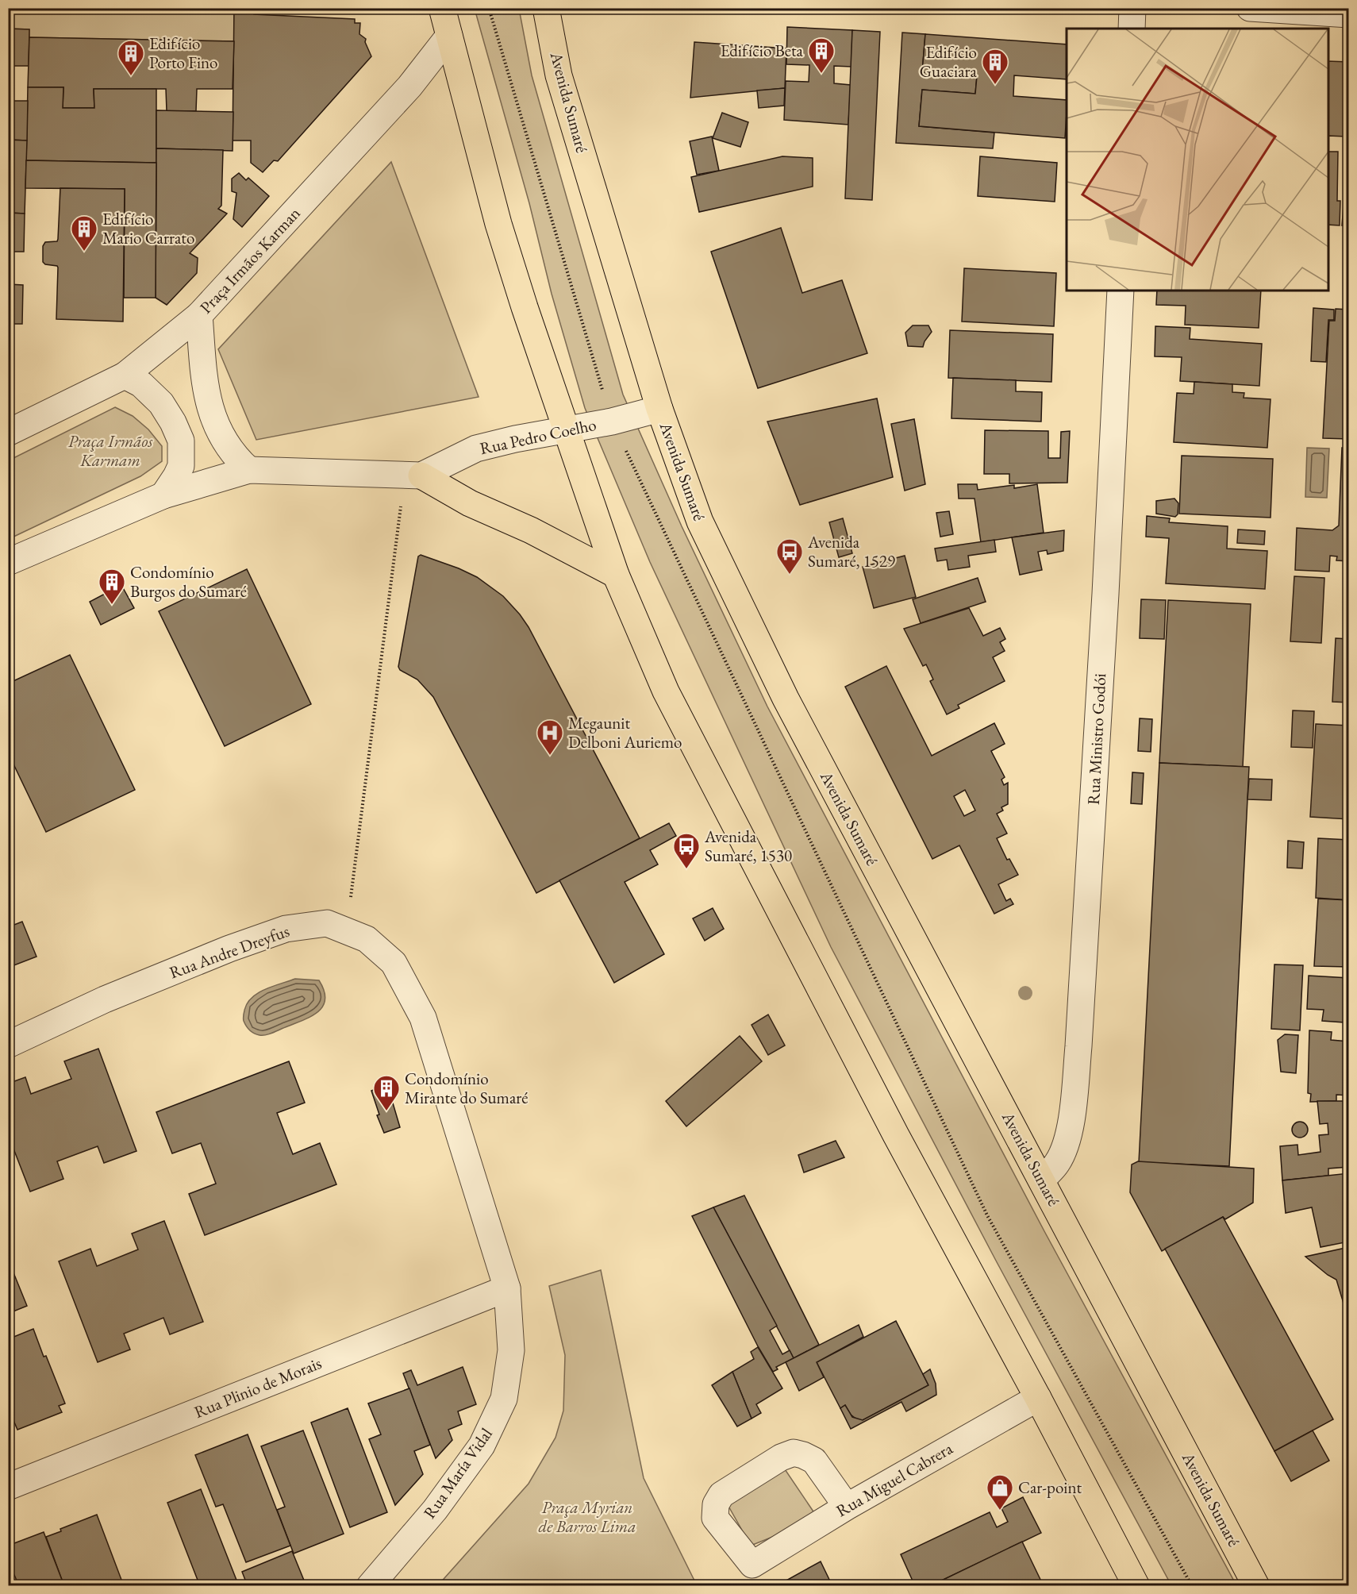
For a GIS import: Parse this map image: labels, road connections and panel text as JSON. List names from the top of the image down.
{
  "streets": {
    "main road": ["Avenida Sumaré"],
    "street": [
      "Praça Irmãos Karman",
      "Rua Pedro Coelho",
      "Rua Ministro Godói",
      "Rua Andre Dreyfus",
      "Rua Plinio de Morais",
      "Rua María Vidal",
      "Rua Miguel Cabrera"
    ]
  },
  "crossings": [
    ["Avenida Sumaré", "Rua Pedro Coelho"],
    ["Avenida Sumaré", "Rua Ministro Godói"],
    ["Rua Andre Dreyfus", "Rua Plinio de Morais"],
    ["Rua Andre Dreyfus", "Rua María Vidal"],
    ["Rua Plinio de Morais", "Rua María Vidal"]
  ],
  "parks": ["Praça Irmãos Karmam", "Praça Myrian de Barros Lima"],
  "places": {
    "building": [
      "Edifício Beta",
      "Edifício Porto Fino",
      "Edifício Guaciara",
      "Edifício Mario Carrato",
      "Condomínio Burgos do Sumaré",
      "Condomínio Mirante do Sumaré"
    ],
    "bus stop": ["Avenida Sumaré, 1529", "Avenida Sumaré, 1530"],
    "hospital": ["Megaunit Delboni Auriemo"],
    "shop": ["Car-point"]
  }
}
